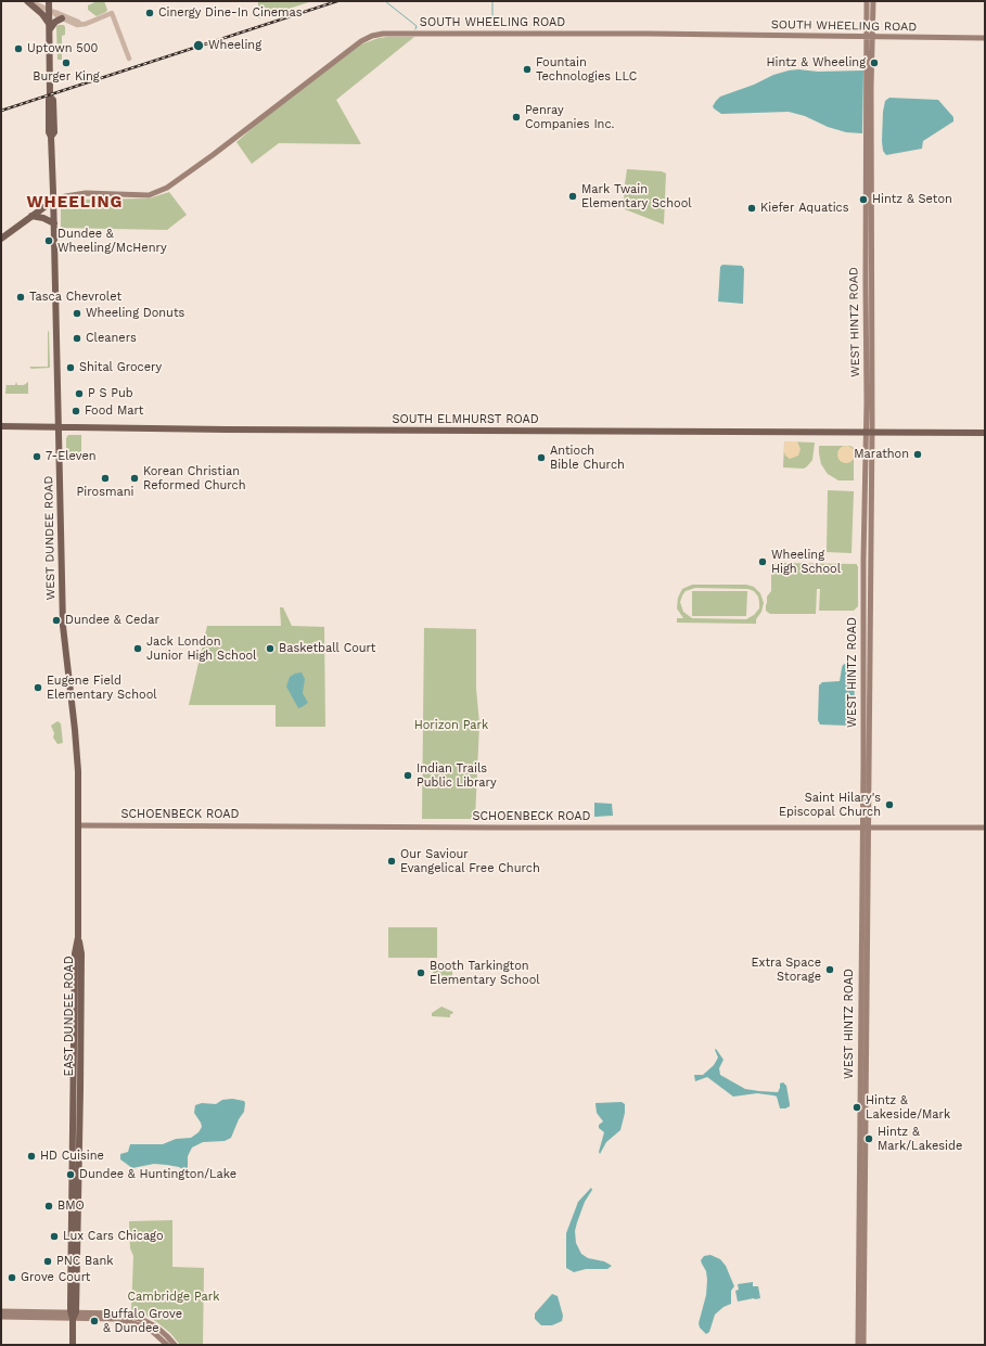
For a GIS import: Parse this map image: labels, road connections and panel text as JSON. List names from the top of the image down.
{
  "streets": {
    "main road": [
      "SOUTH WHEELING ROAD",
      "WEST HINTZ ROAD",
      "SOUTH ELMHURST ROAD",
      "WEST DUNDEE ROAD",
      "SCHOENBECK ROAD",
      "EAST DUNDEE ROAD"
    ]
  },
  "crossings": [
    ["SOUTH WHEELING ROAD", "WEST HINTZ ROAD"],
    ["SOUTH WHEELING ROAD", "WEST DUNDEE ROAD"],
    ["WEST HINTZ ROAD", "SOUTH ELMHURST ROAD"],
    ["WEST HINTZ ROAD", "SCHOENBECK ROAD"],
    ["SOUTH ELMHURST ROAD", "WEST DUNDEE ROAD"],
    ["WEST DUNDEE ROAD", "SCHOENBECK ROAD"],
    ["WEST DUNDEE ROAD", "EAST DUNDEE ROAD"]
  ],
  "districts": ["WHEELING"],
  "parks": ["Horizon Park", "Cambridge Park"],
  "places": [
    "Cinergy Dine-In Cinemas",
    "Wheeling",
    "Uptown 500",
    "Burger King",
    "Hintz & Wheeling",
    "Fountain Technologies LLC",
    "Penray Companies Inc.",
    "Mark Twain Elementary School",
    "Hintz & Seton",
    "Kiefer Aquatics",
    "Dundee & Wheeling/McHenry",
    "Tasca Chevrolet",
    "Wheeling Donuts",
    "Cleaners",
    "Shital Grocery",
    "P S Pub",
    "Food Mart",
    "Marathon",
    "7-Eleven",
    "Antioch Bible Church",
    "Pirosmani",
    "Korean Christian Reformed Church",
    "Wheeling High School",
    "Dundee & Cedar",
    "Jack London Junior High School",
    "Basketball Court",
    "Eugene Field Elementary School",
    "Indian Trails Public Library",
    "Saint Hilary's Episcopal Church",
    "Our Saviour Evangelical Free Church",
    "Extra Space Storage",
    "Booth Tarkington Elementary School",
    "Hintz & Lakeside/Mark",
    "Hintz & Mark/Lakeside",
    "HD Cuisine",
    "Dundee & Huntington/Lake",
    "BMO",
    "Lux Cars Chicago",
    "PNC Bank",
    "Grove Court",
    "Buffalo Grove & Dundee"
  ]
}
